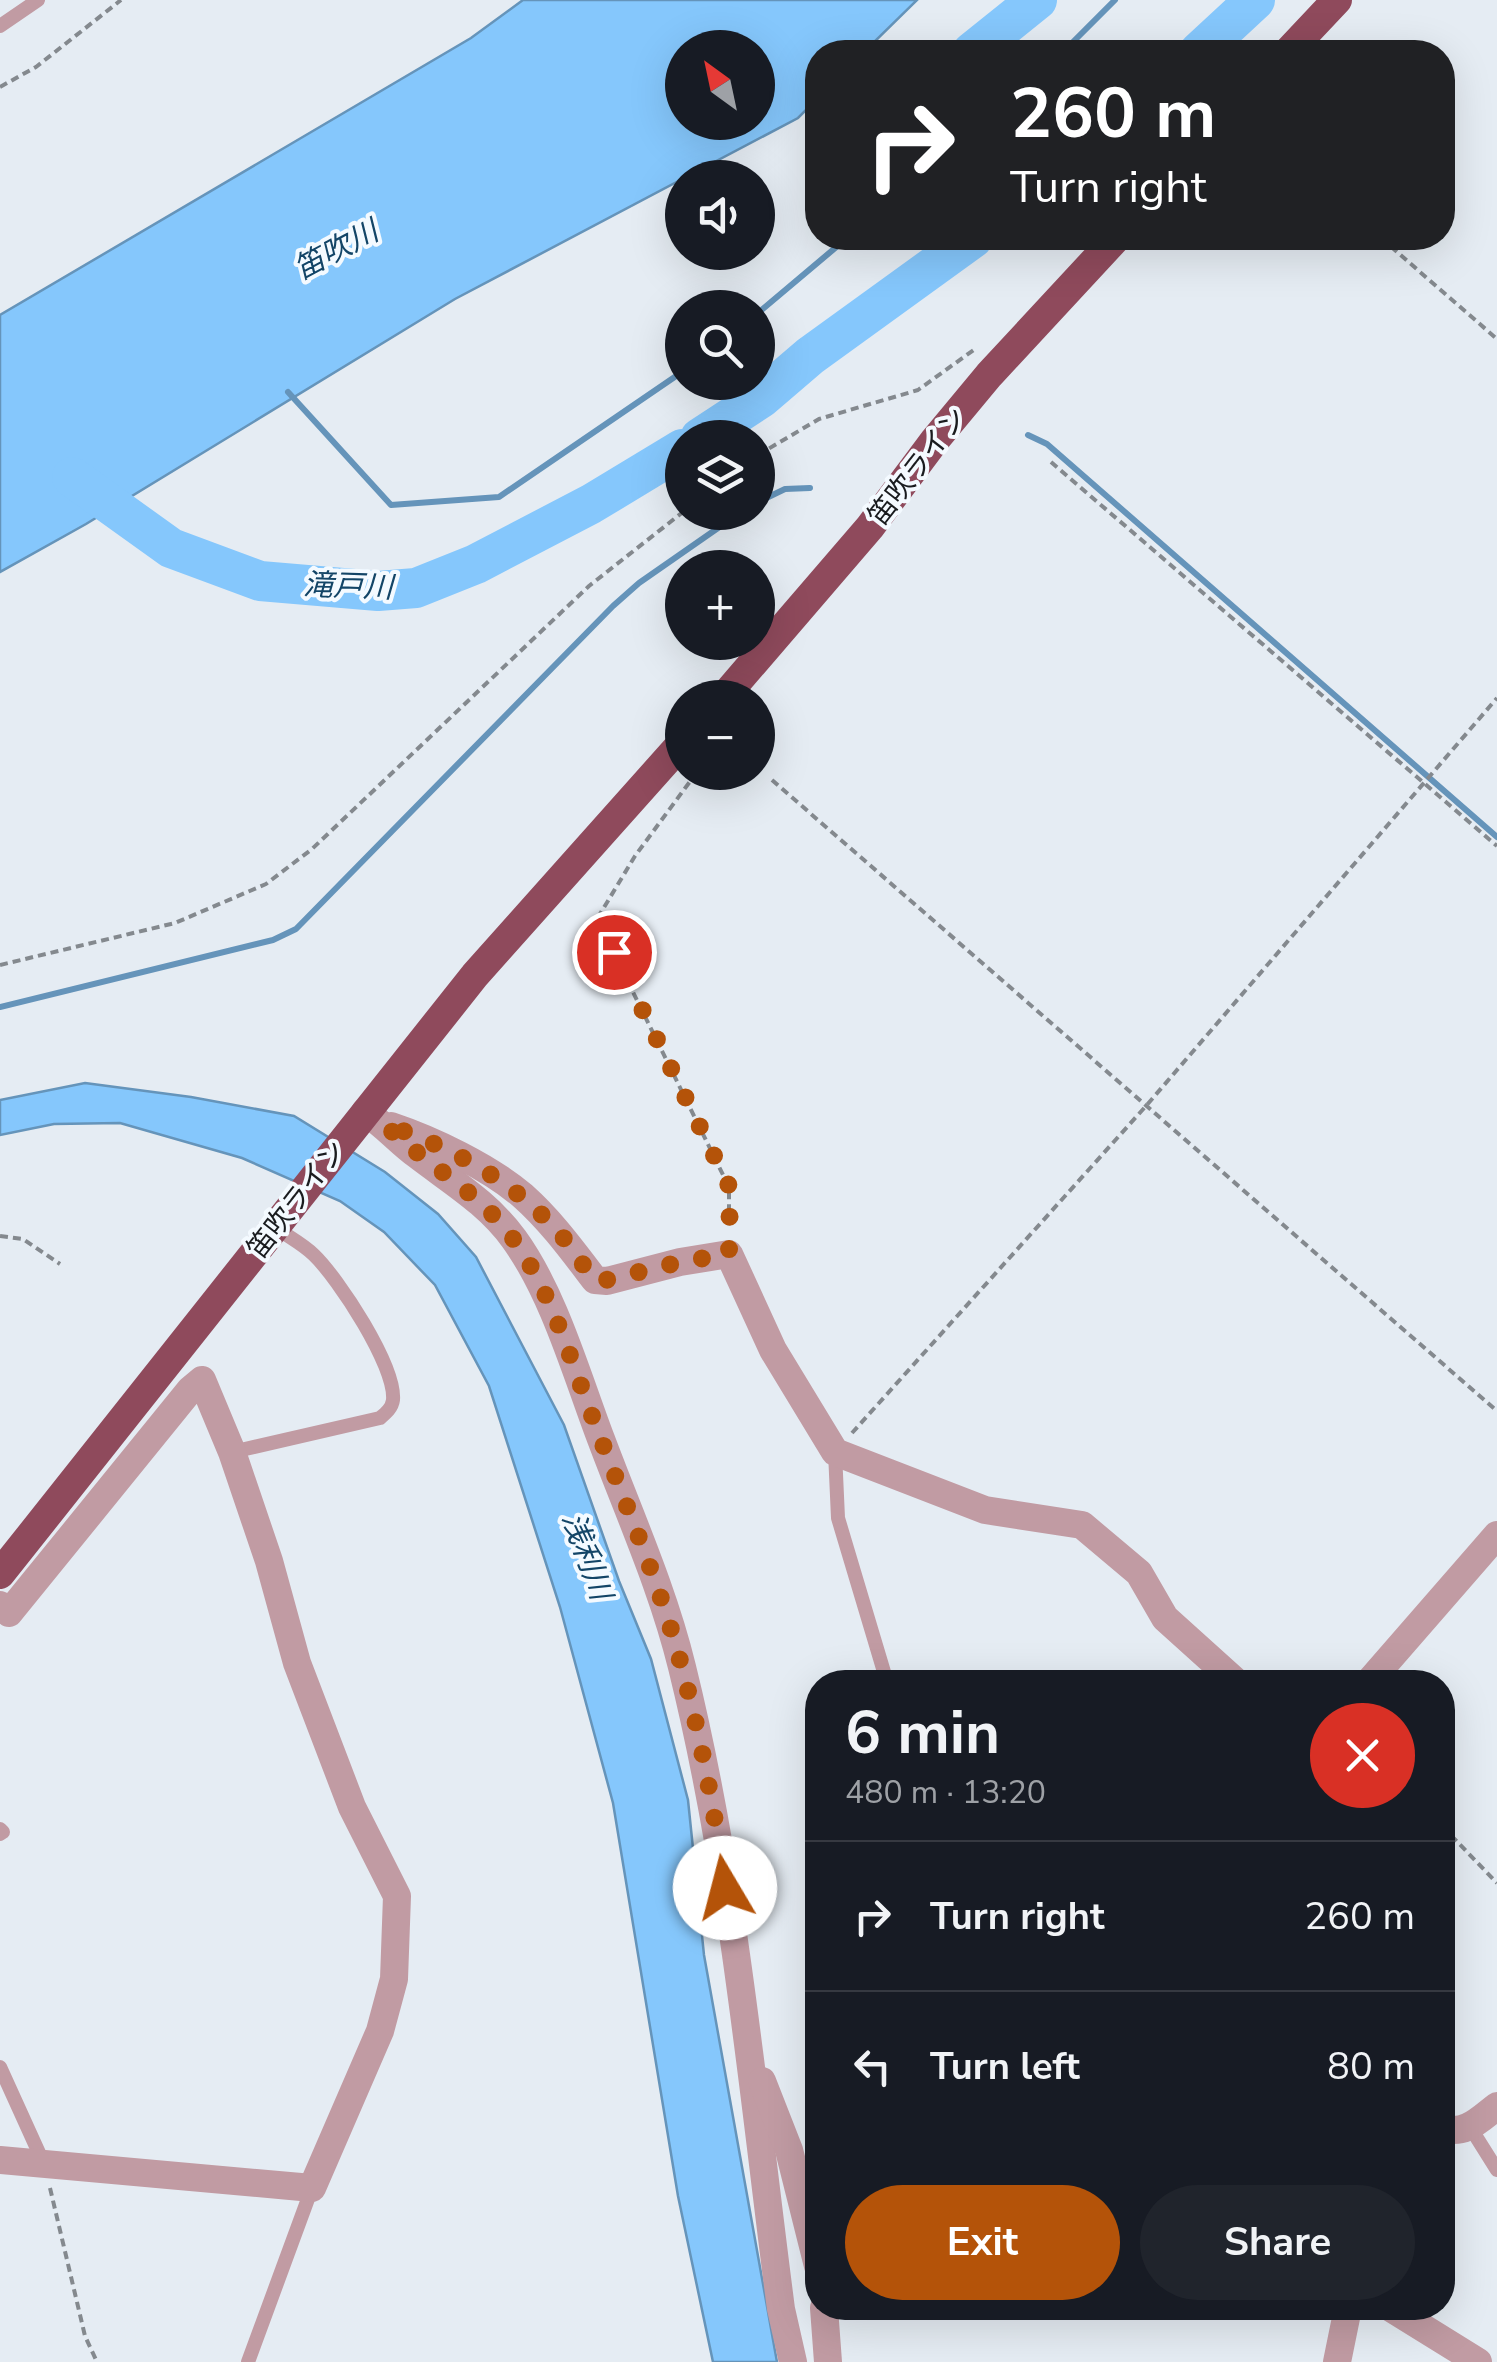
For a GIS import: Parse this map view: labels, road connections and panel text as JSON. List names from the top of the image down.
{
  "streets": {
    "highway": ["笛吹ライン"]
  },
  "water": ["笛吹川", "滝戸川", "浅利川"],
  "north": "top left",
  "page": {
    "map_buttons": ["+", "−"],
    "turn": ["260 m", "Turn right"],
    "heading": ["6 min", "480 m · 13:20"],
    "list": [
      {
        "name": "Turn right",
        "value": "260 m"
      },
      {
        "name": "Turn left",
        "value": "80 m"
      }
    ],
    "buttons": ["Exit", "Share"]
  }
}
